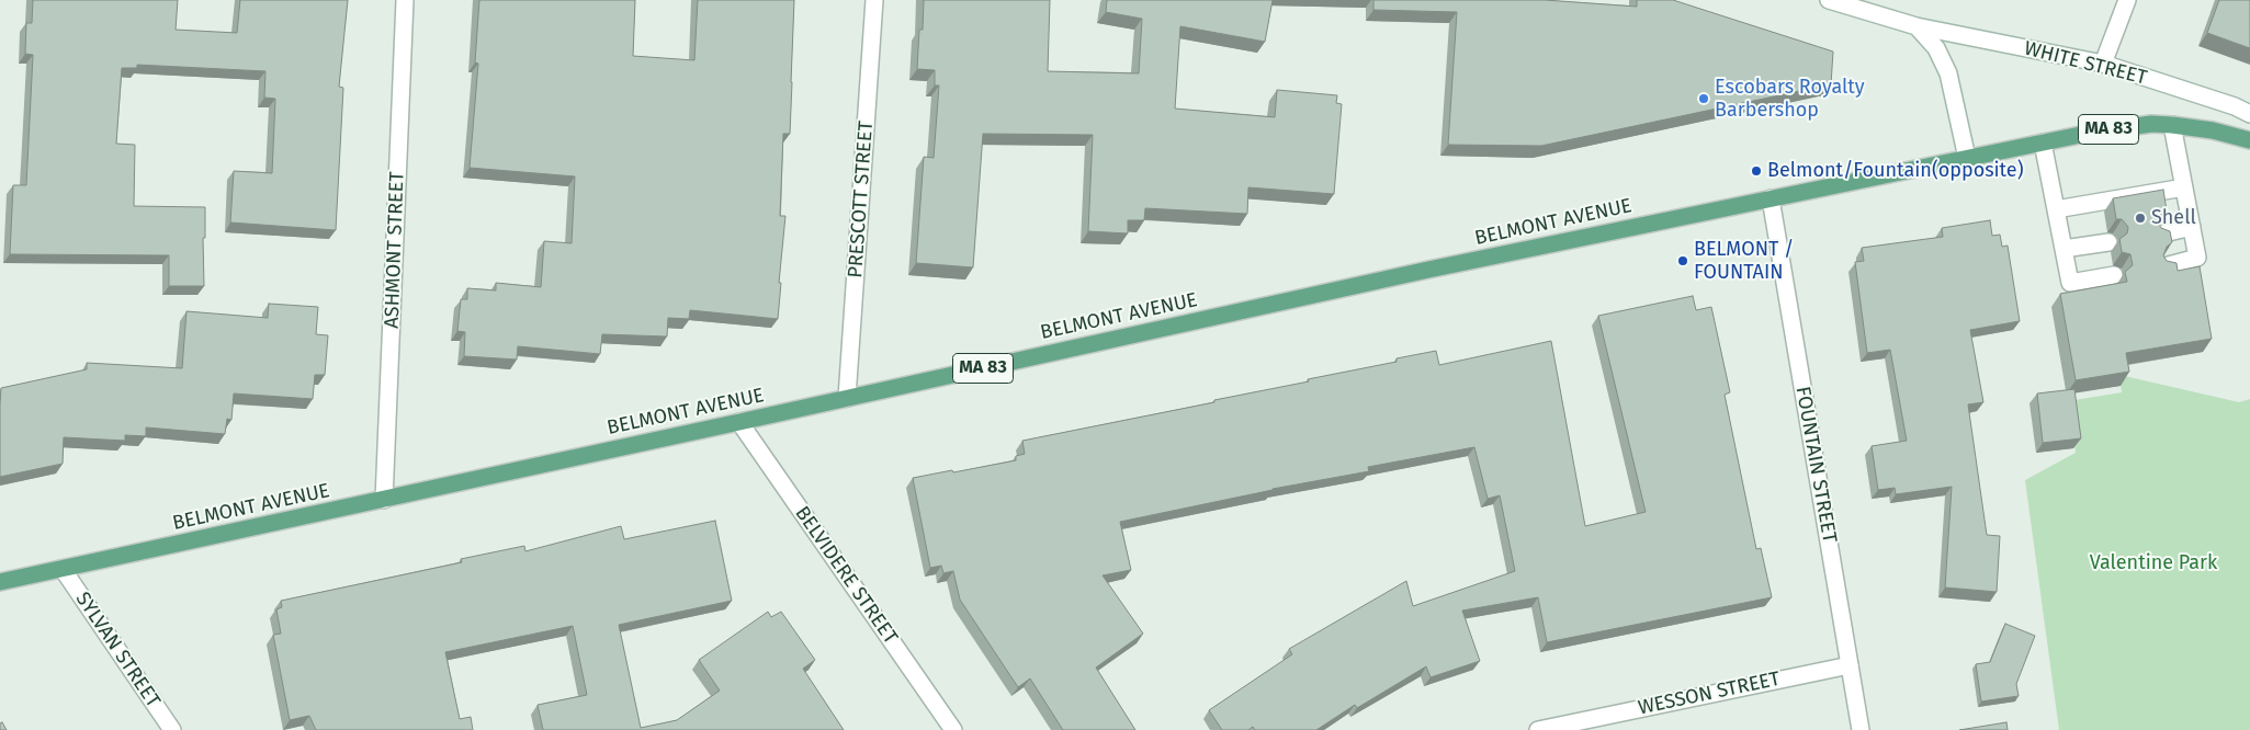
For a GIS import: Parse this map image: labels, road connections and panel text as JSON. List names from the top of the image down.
{
  "streets": {
    "main road": ["MA 83", "BELMONT AVENUE"],
    "street": [
      "WHITE STREET",
      "PRESCOTT STREET",
      "ASHMONT STREET",
      "FOUNTAIN STREET",
      "BELVIDERE STREET",
      "SYLVAN STREET",
      "WESSON STREET"
    ]
  },
  "crossings": [
    ["PRESCOTT STREET", "BELMONT AVENUE"],
    ["BELMONT AVENUE", "ASHMONT STREET"],
    ["BELMONT AVENUE", "FOUNTAIN STREET"],
    ["BELMONT AVENUE", "BELVIDERE STREET"],
    ["BELMONT AVENUE", "SYLVAN STREET"],
    ["FOUNTAIN STREET", "WESSON STREET"]
  ],
  "parks": ["Valentine Park"],
  "places": [
    "Escobars Royalty Barbershop",
    "Belmont/Fountain(opposite)",
    "Shell",
    "BELMONT / FOUNTAIN"
  ]
}
